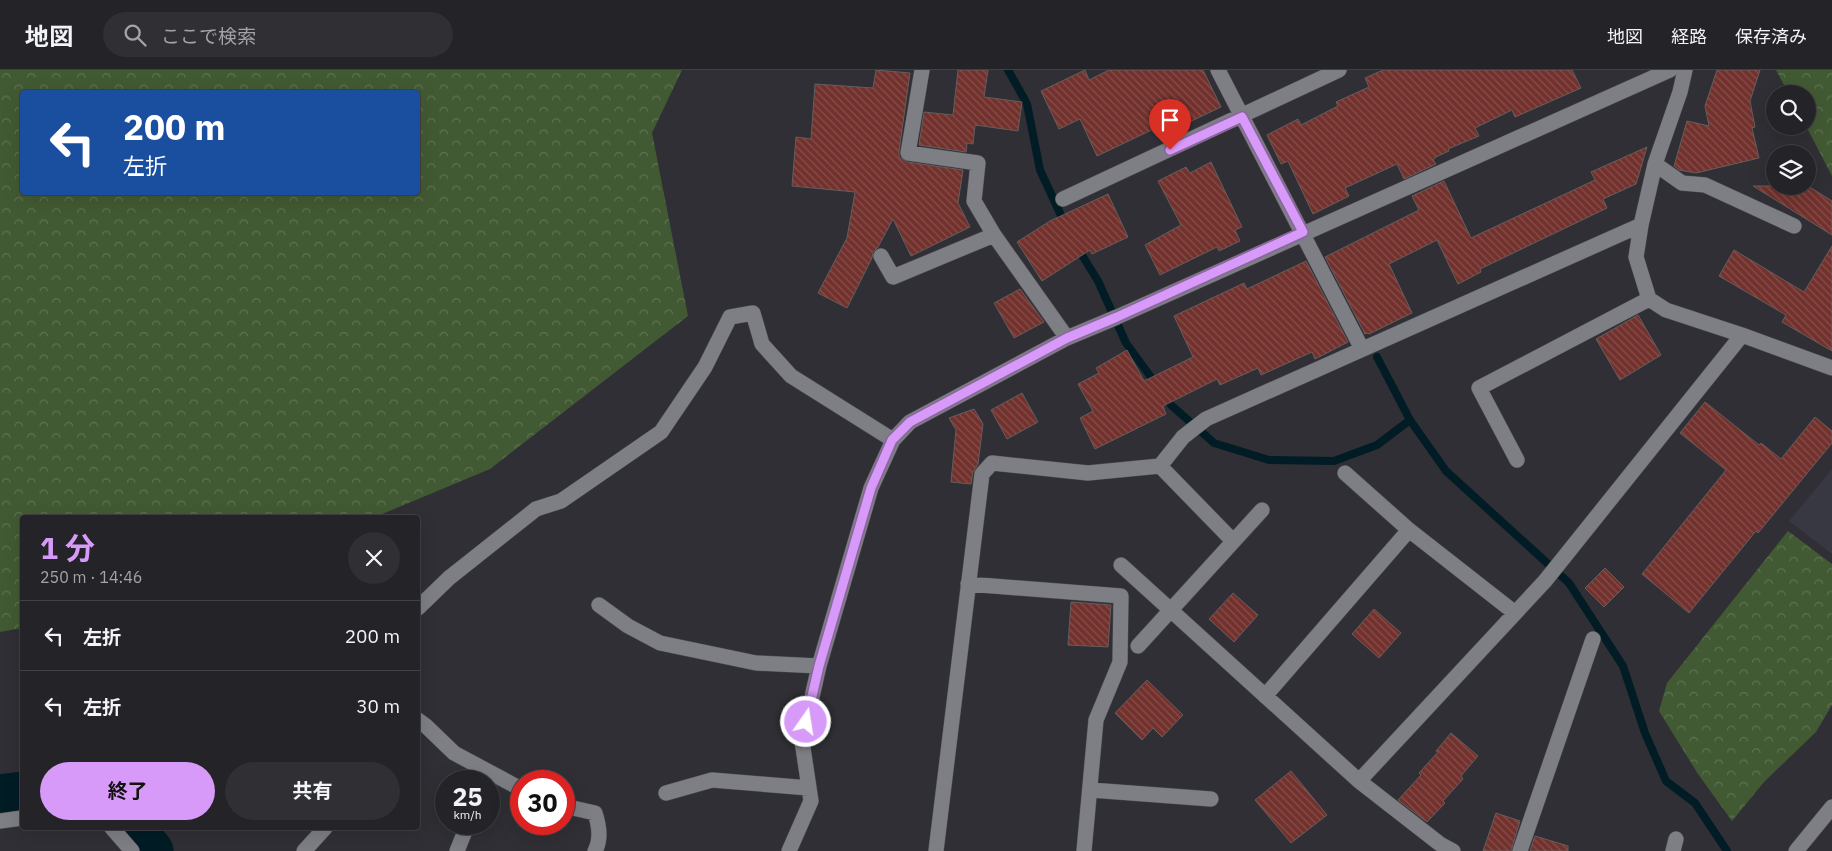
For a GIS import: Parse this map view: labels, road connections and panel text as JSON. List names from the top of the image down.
{
  "page": {
    "header": "地図",
    "search": "ここで検索",
    "nav": ["地図", "経路", "保存済み"],
    "turn": ["200 m", "左折"],
    "heading": ["1 分", "250 m · 14:46"],
    "list": [
      {
        "name": "左折",
        "value": "200 m"
      },
      {
        "name": "左折",
        "value": "30 m"
      }
    ],
    "buttons": ["終了", "共有"],
    "speed": "25 km/h",
    "limit": "30"
  }
}
